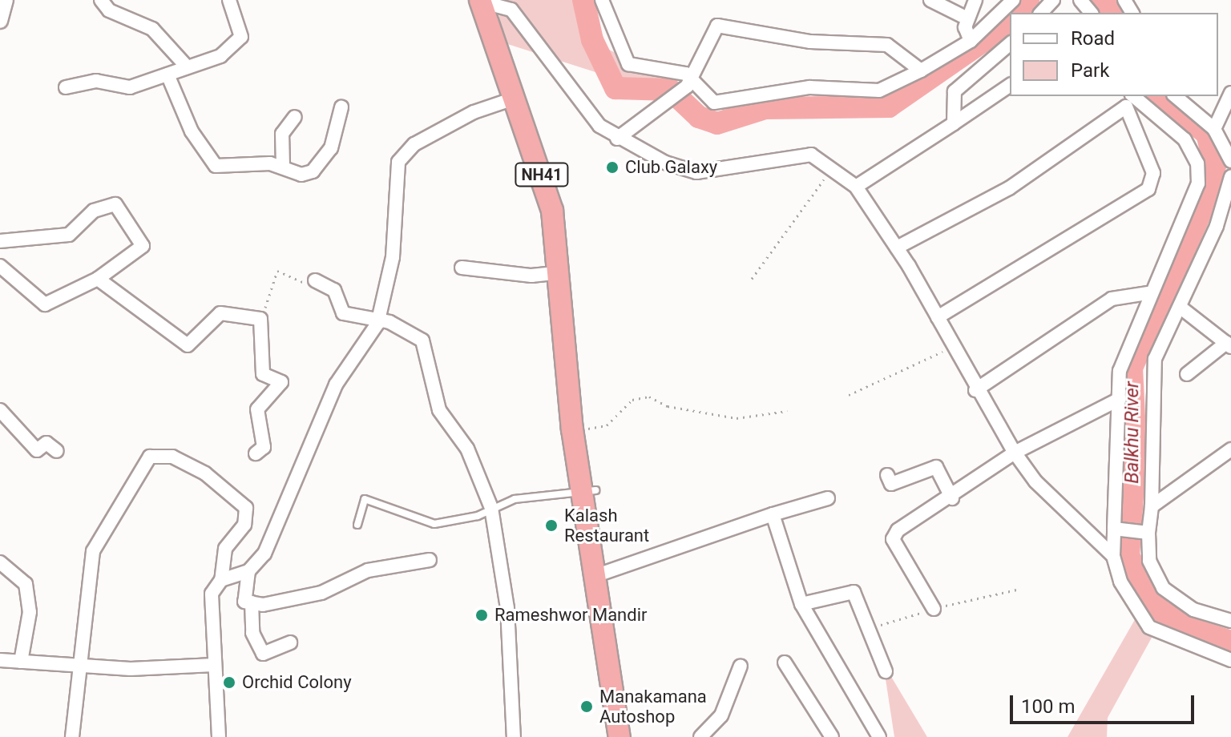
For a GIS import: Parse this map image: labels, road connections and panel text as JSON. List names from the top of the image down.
{
  "streets": {
    "highway": ["NH41"]
  },
  "water": ["Balkhu River"],
  "places": [
    "Club Galaxy",
    "Kalash Restaurant",
    "Rameshwor Mandir",
    "Orchid Colony",
    "Manakamana Autoshop"
  ],
  "legend": ["Road", "Park"],
  "scale_bar": "100 m"
}
